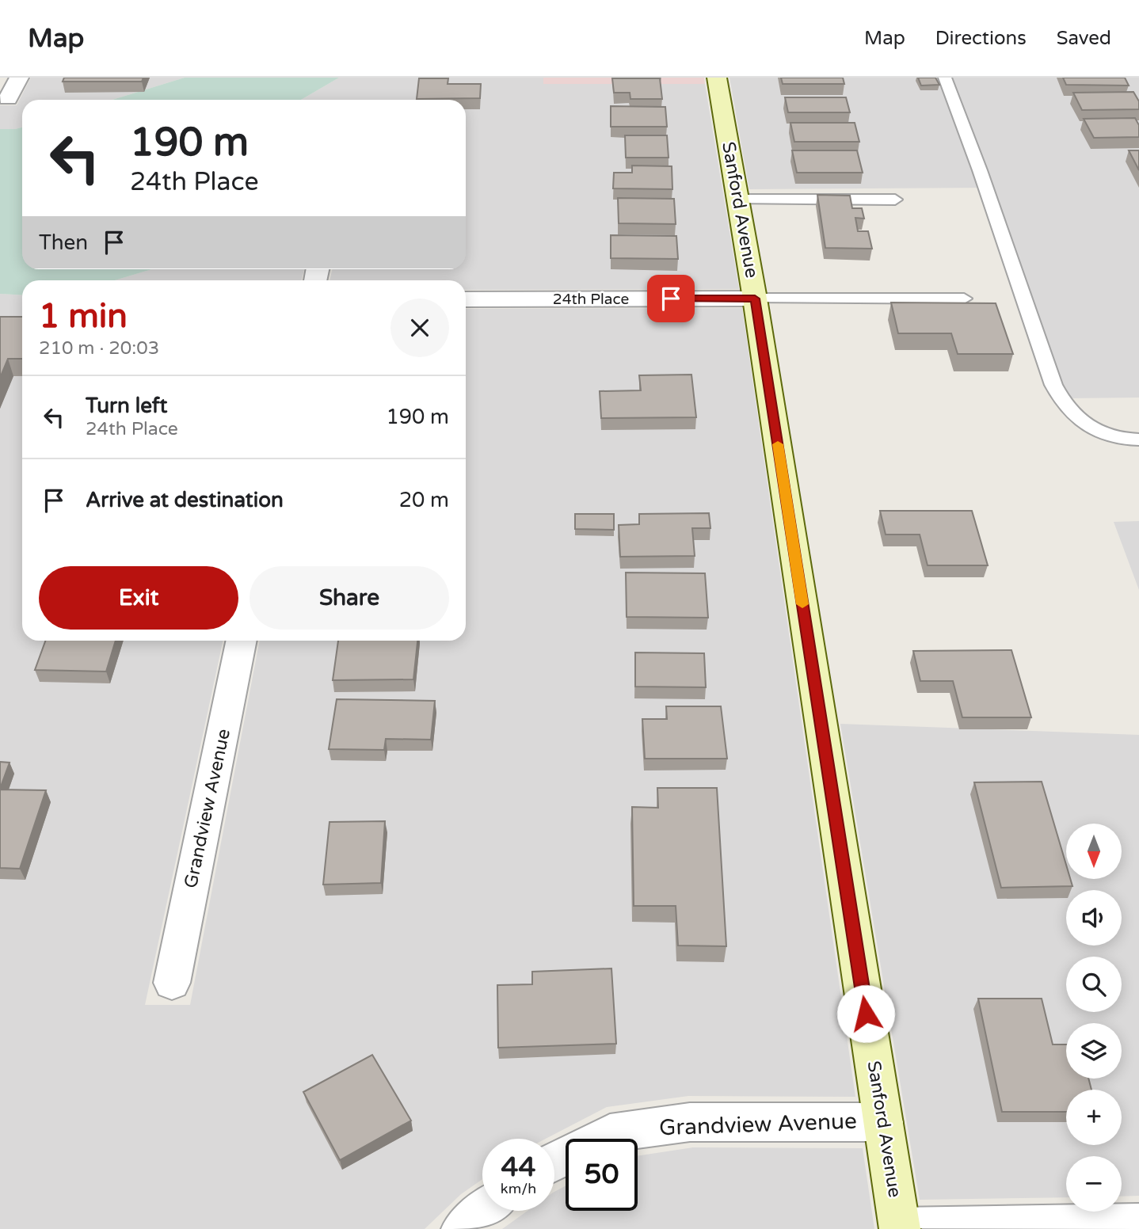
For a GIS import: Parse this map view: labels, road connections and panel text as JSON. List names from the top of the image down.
{
  "streets": {
    "main road": ["Sanford Avenue"],
    "street": ["24th Place", "Grandview Avenue"]
  },
  "crossings": [
    ["Sanford Avenue", "24th Place"],
    ["Sanford Avenue", "Grandview Avenue"]
  ],
  "north": "bottom",
  "page": {
    "header": "Map",
    "nav": ["Map", "Directions", "Saved"],
    "turn": ["190 m", "24th Place"],
    "then": "Then",
    "heading": ["1 min", "210 m · 20:03"],
    "list": [
      {
        "name": "Turn left",
        "note": "24th Place",
        "value": "190 m"
      },
      {
        "name": "Arrive at destination",
        "value": "20 m"
      }
    ],
    "buttons": ["Exit", "Share"],
    "map_buttons": ["+", "−"],
    "speed": "44 km/h",
    "limit": "50"
  }
}
